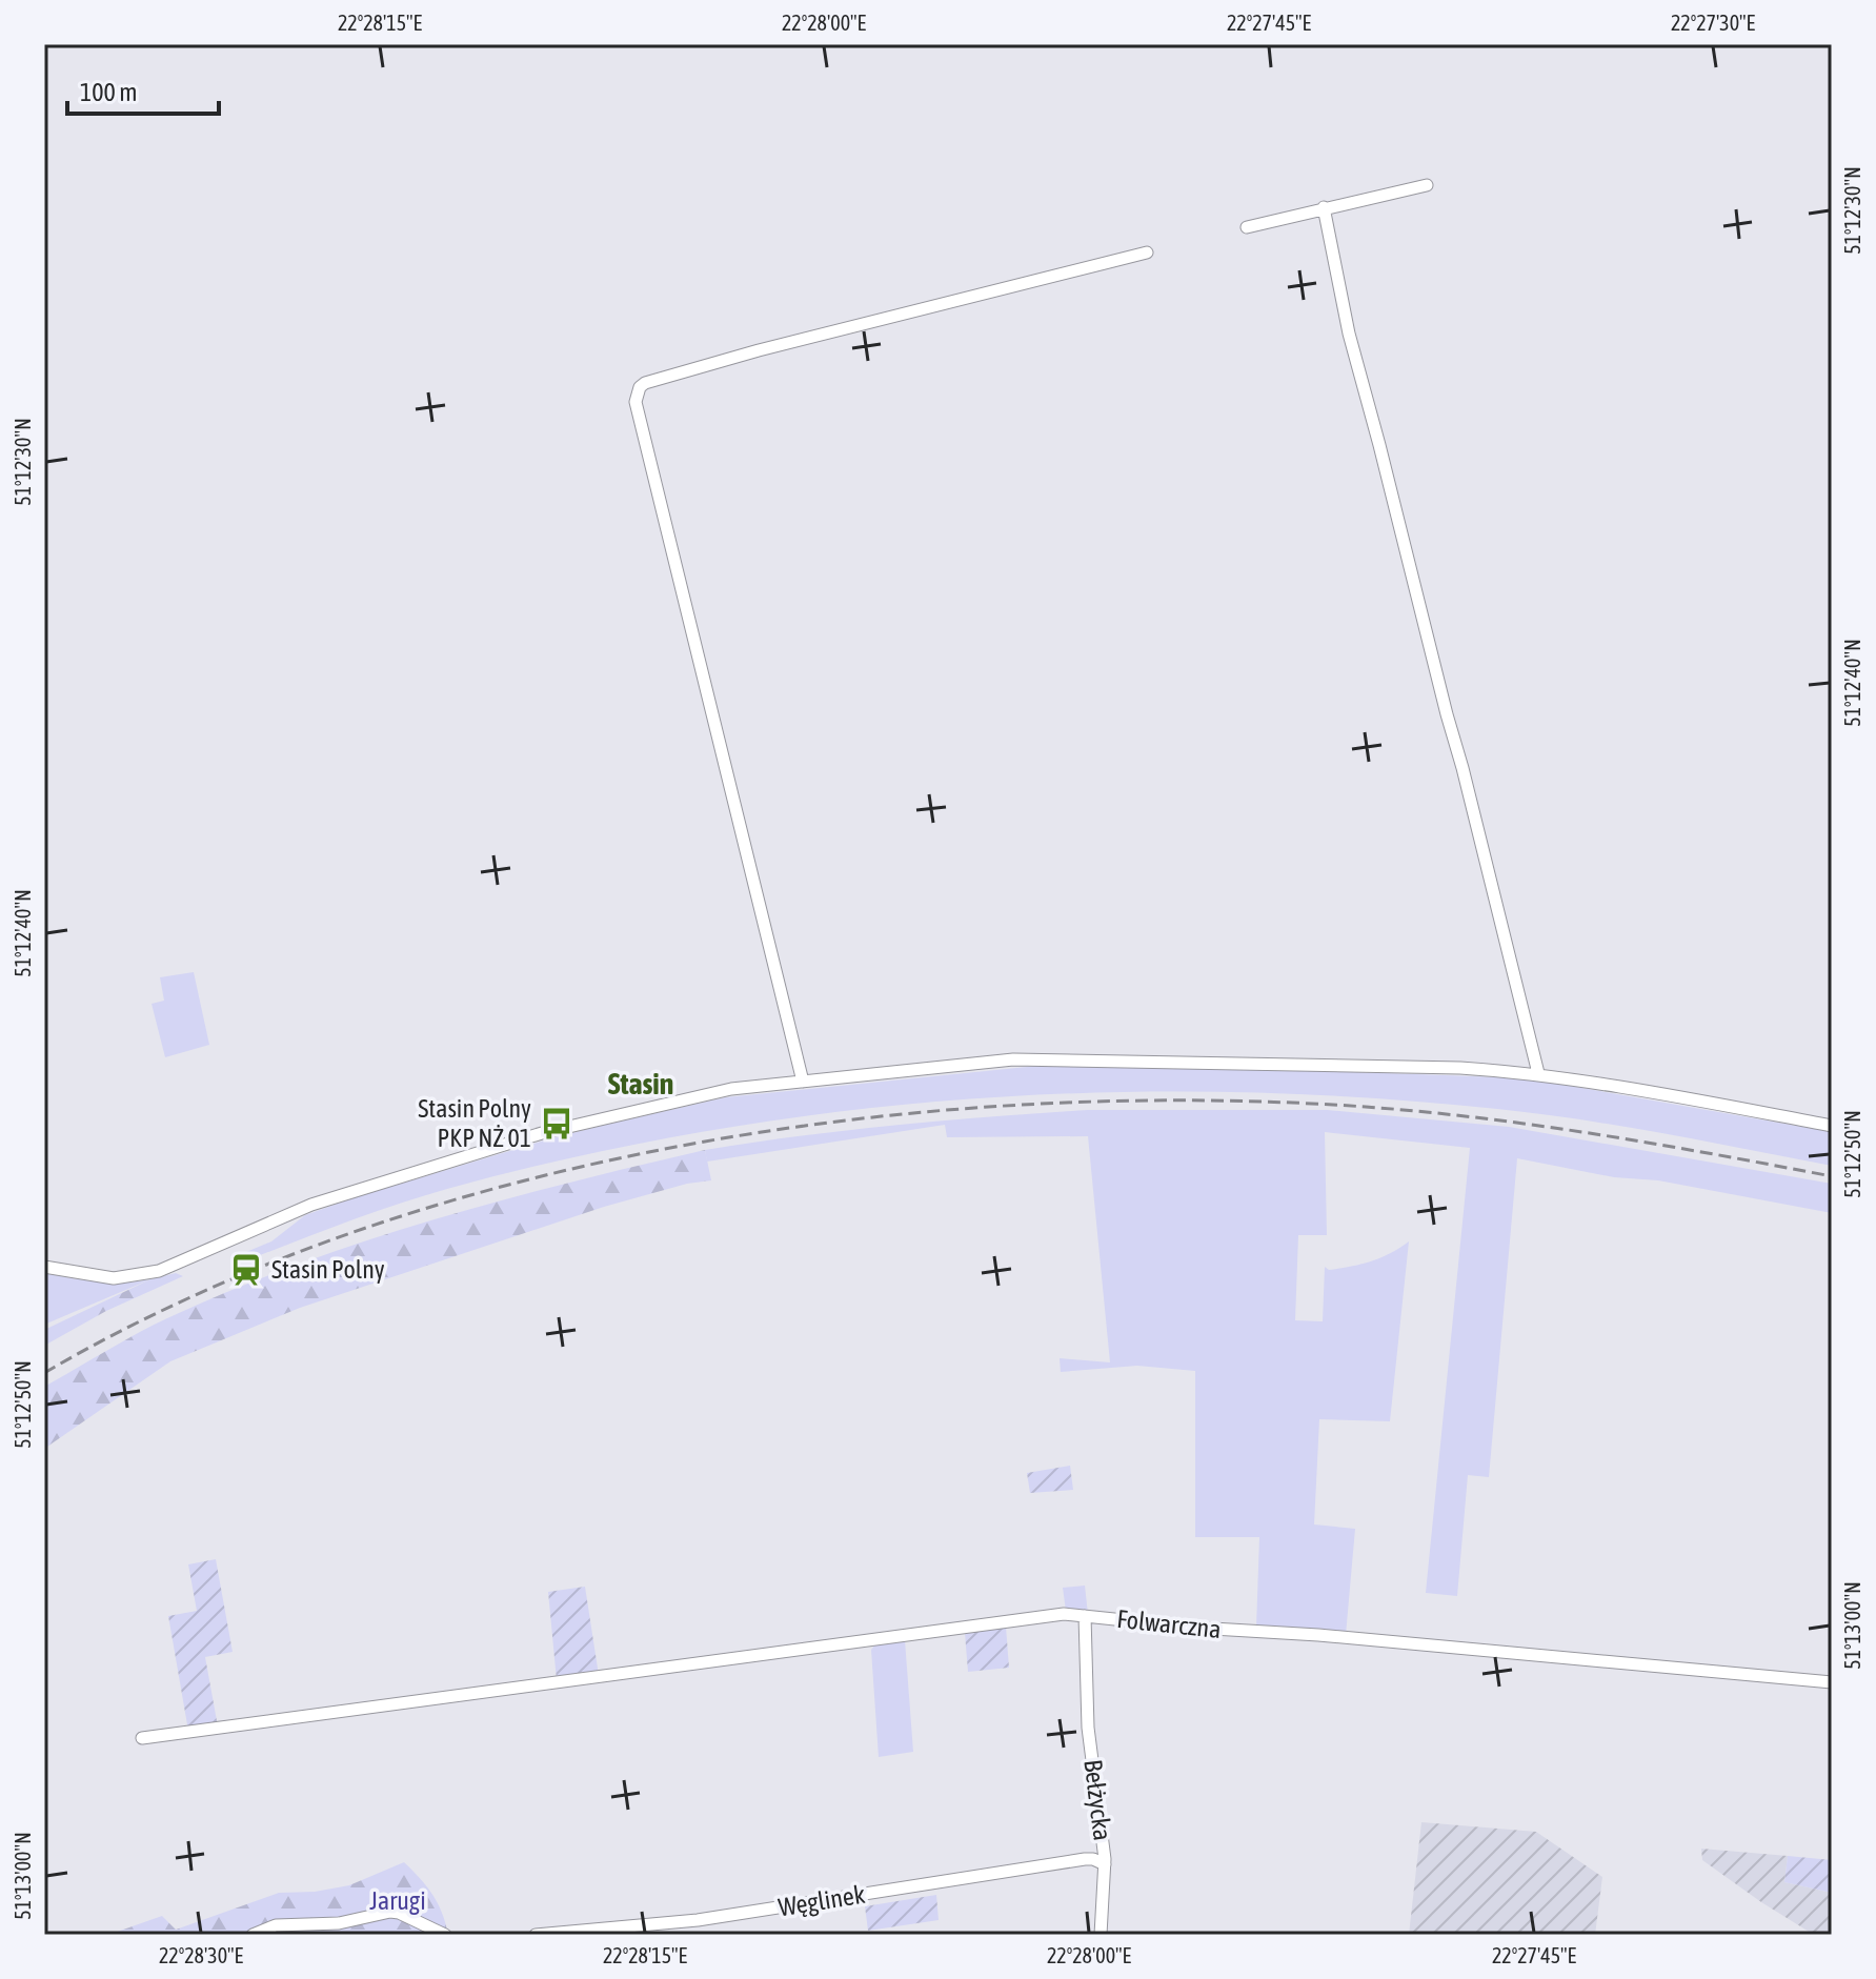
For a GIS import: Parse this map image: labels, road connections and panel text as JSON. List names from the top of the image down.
{
  "streets": {
    "street": ["Folwarczna", "Bełżycka", "Węglinek"]
  },
  "crossings": [
    ["Folwarczna", "Bełżycka"],
    ["Bełżycka", "Węglinek"]
  ],
  "districts": ["Stasin"],
  "parks": ["Jarugi"],
  "places": {
    "bus stop": ["Stasin Polny PKP NŻ 01"],
    "station": ["Stasin Polny"]
  },
  "scale_bar": "100 m",
  "coordinates": [
    "22°28'15\"E",
    "22°28'00\"E",
    "22°27'45\"E",
    "22°27'30\"E",
    "51°12'30\"N",
    "51°12'40\"N",
    "51°12'50\"N",
    "51°13'00\"N",
    "22°28'30\"E"
  ]
}
